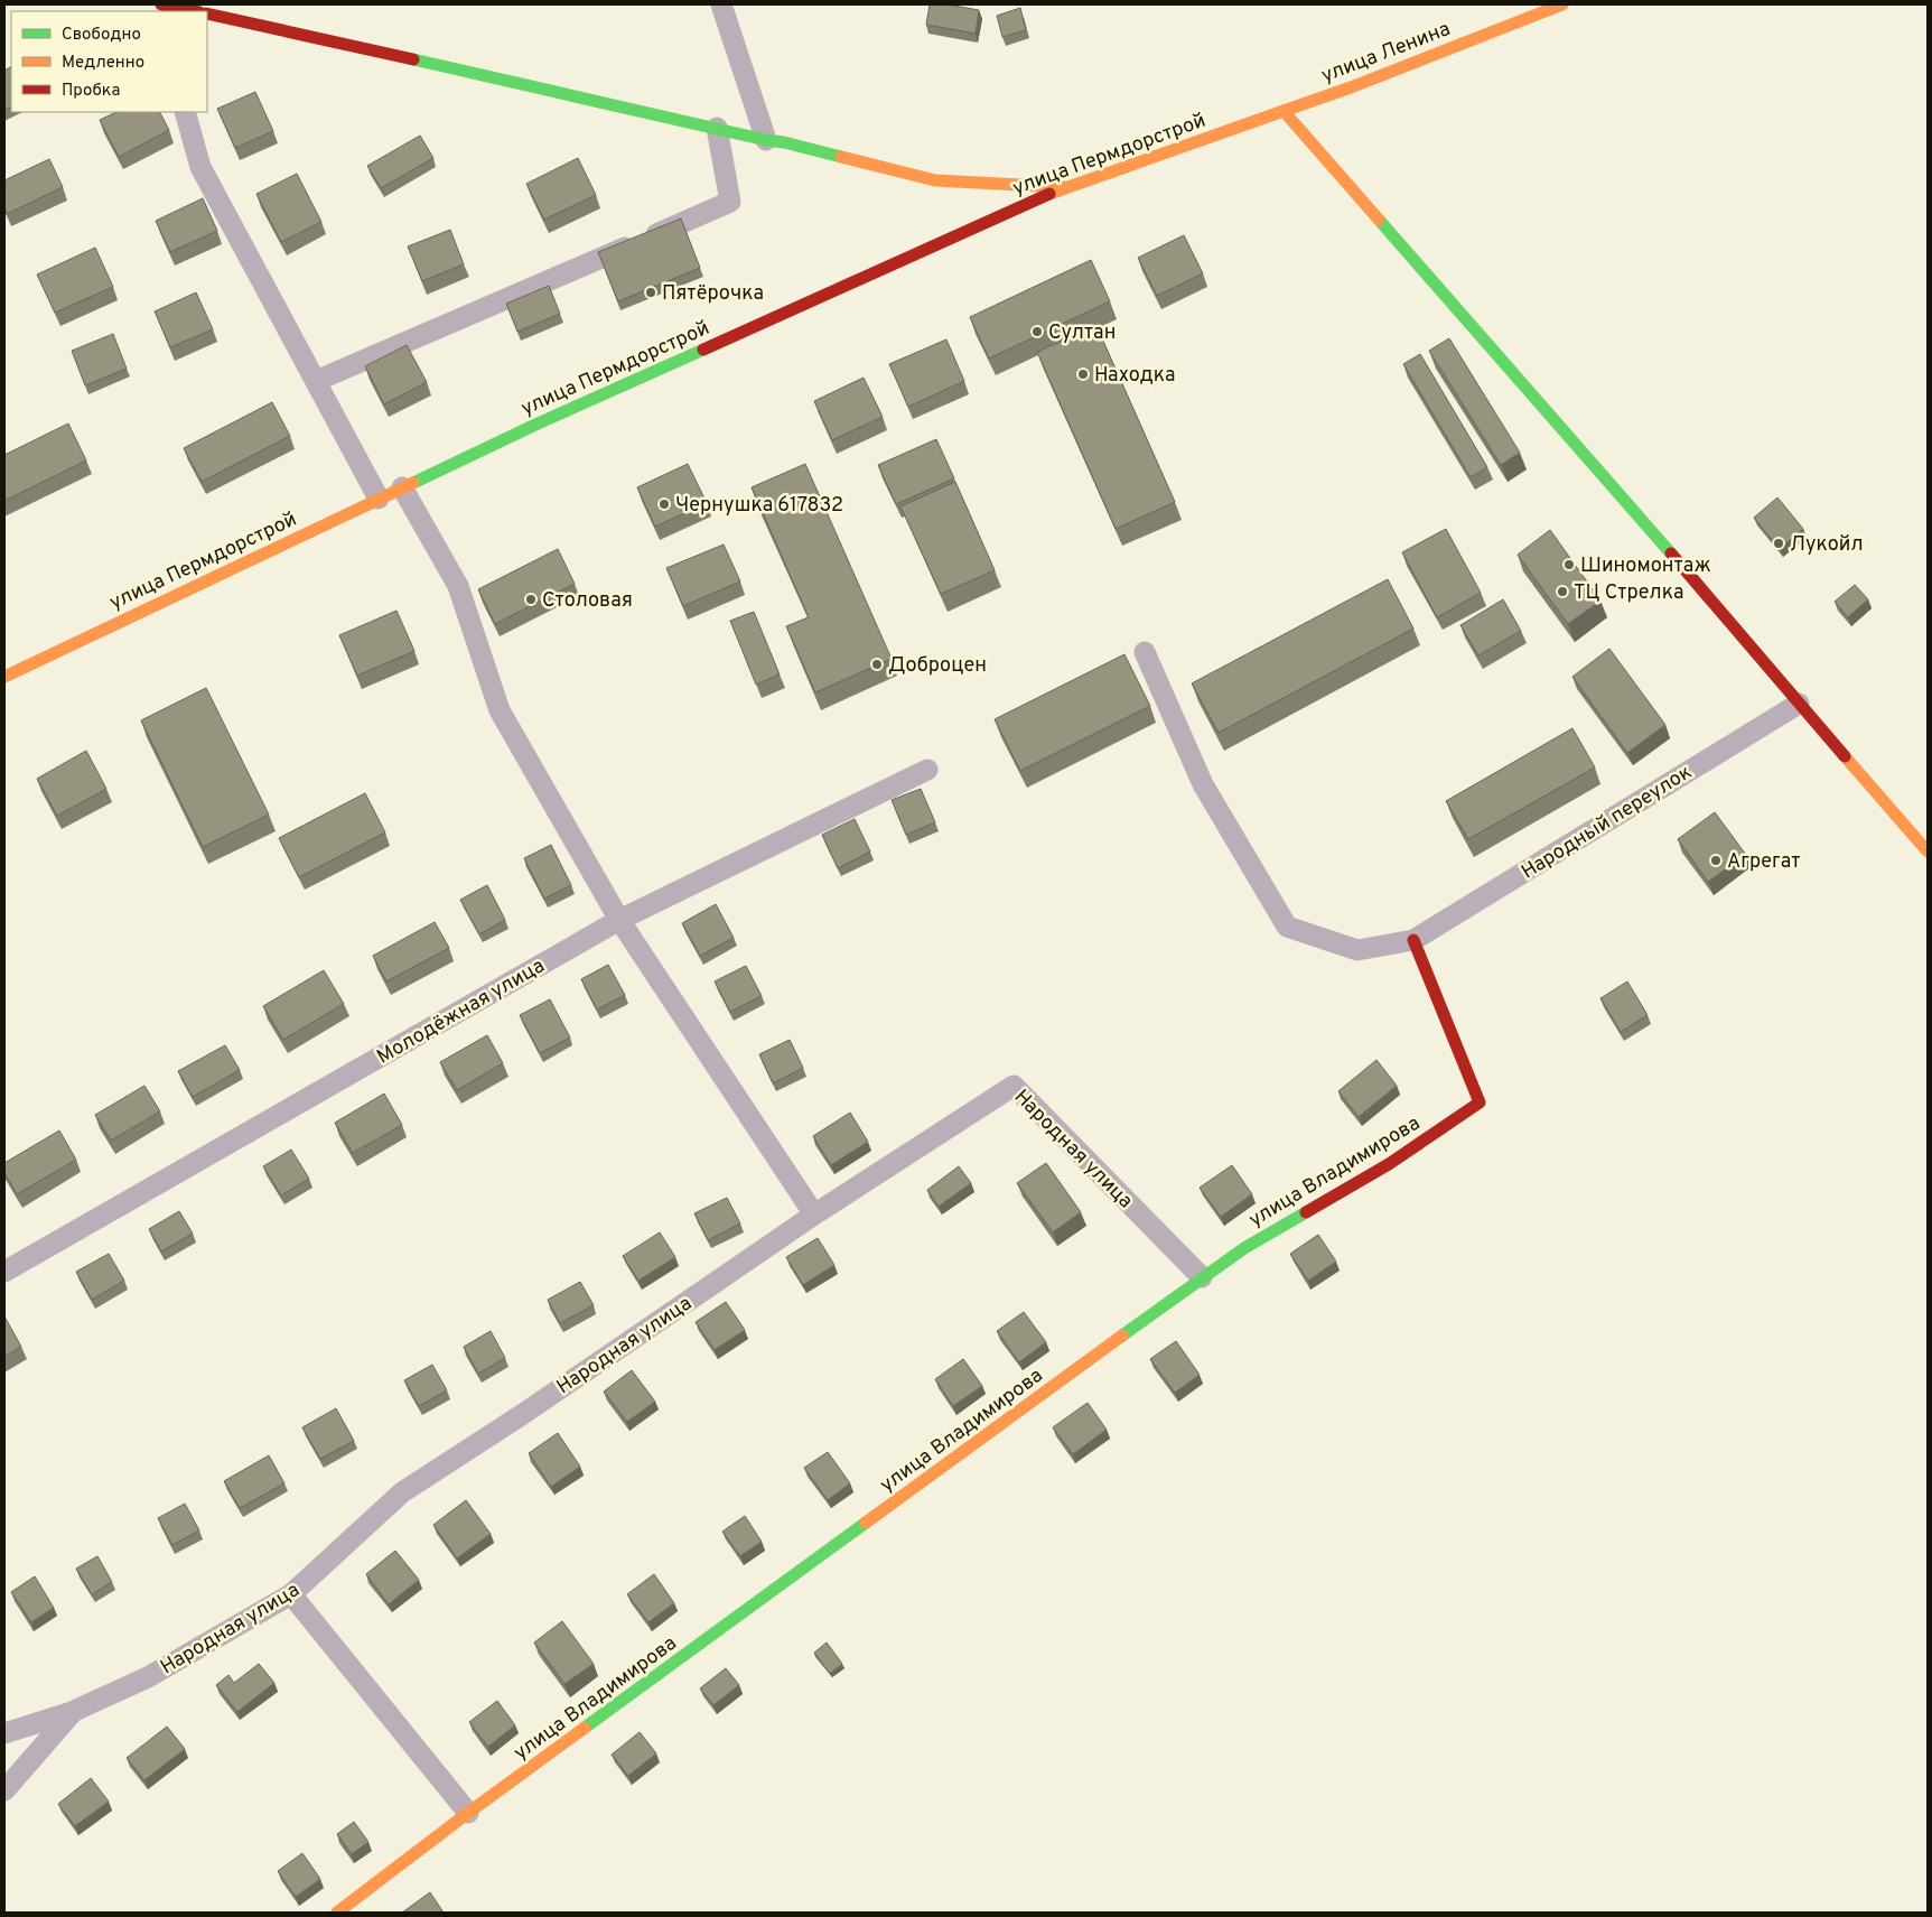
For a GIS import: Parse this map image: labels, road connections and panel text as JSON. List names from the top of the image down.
{
  "streets": {
    "main road": ["улица Ленина", "улица Пермдорстрой", "улица Владимирова"],
    "street": ["Народный переулок", "Молодёжная улица", "Народная улица"]
  },
  "crossings": [
    ["улица Ленина", "улица Пермдорстрой"],
    ["Народный переулок", "улица Владимирова"],
    ["Народная улица", "улица Владимирова"]
  ],
  "places": [
    "Пятёрочка",
    "Султан",
    "Находка",
    "Чернушка 617832",
    "Лукойл",
    "Шиномонтаж",
    "ТЦ Стрелка",
    "Столовая",
    "Доброцен",
    "Агрегат"
  ],
  "legend": ["Свободно", "Медленно", "Пробка"]
}
